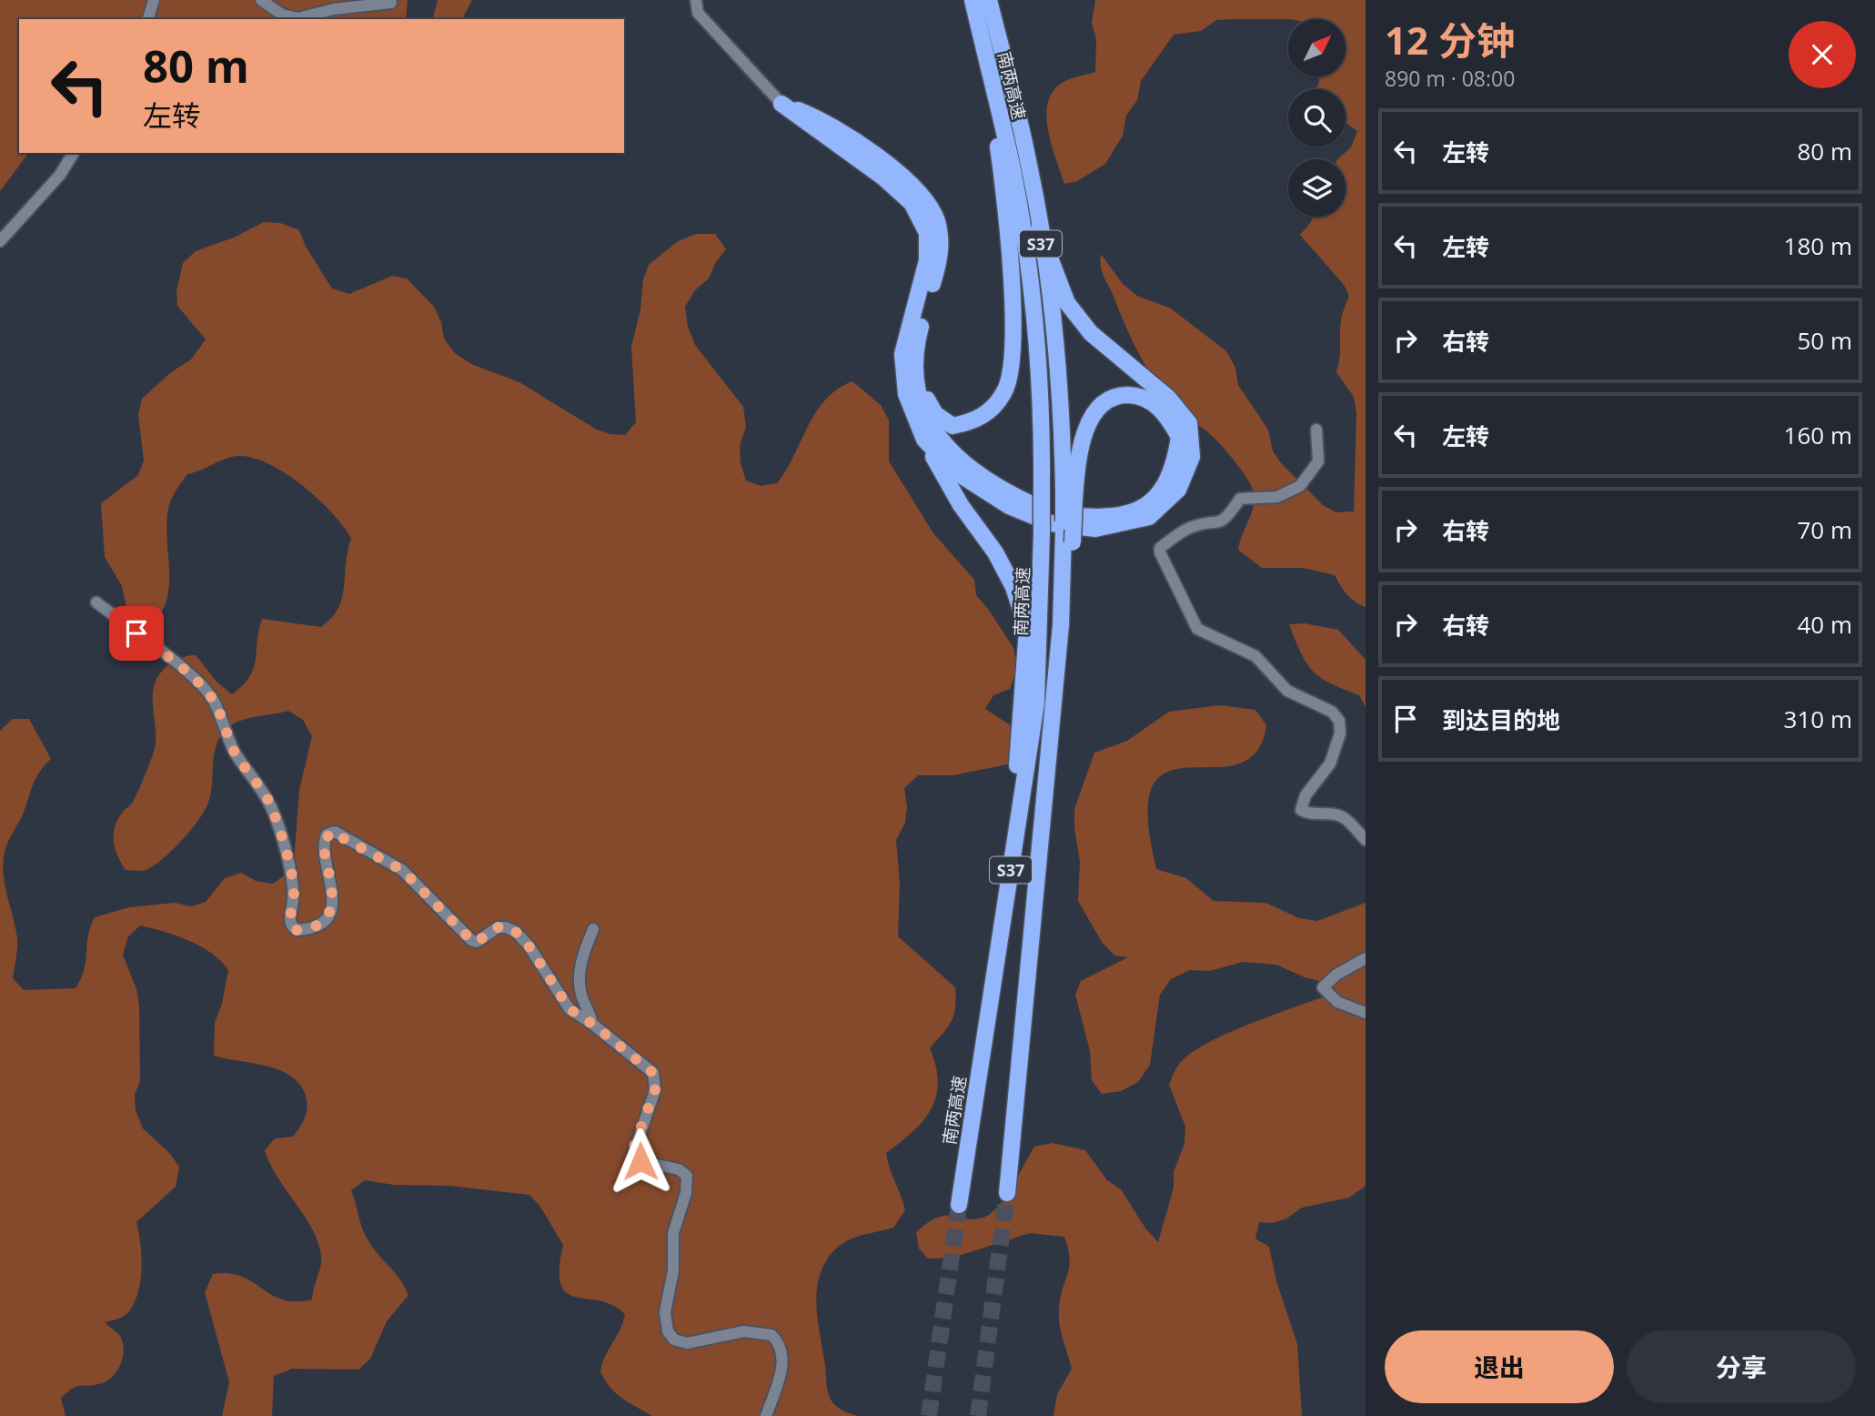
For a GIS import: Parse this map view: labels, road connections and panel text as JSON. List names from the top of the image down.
{
  "streets": {
    "highway": ["南两高速", "S37"]
  },
  "crossings": [
    ["南两高速", "S37"]
  ],
  "north": "top right",
  "page": {
    "heading": ["12 分钟", "890 m · 08:00"],
    "turn": ["80 m", "左转"],
    "list": [
      {
        "name": "左转",
        "value": "80 m"
      },
      {
        "name": "左转",
        "value": "180 m"
      },
      {
        "name": "右转",
        "value": "50 m"
      },
      {
        "name": "左转",
        "value": "160 m"
      },
      {
        "name": "右转",
        "value": "70 m"
      },
      {
        "name": "右转",
        "value": "40 m"
      },
      {
        "name": "到达目的地",
        "value": "310 m"
      }
    ],
    "buttons": ["退出", "分享"]
  }
}
